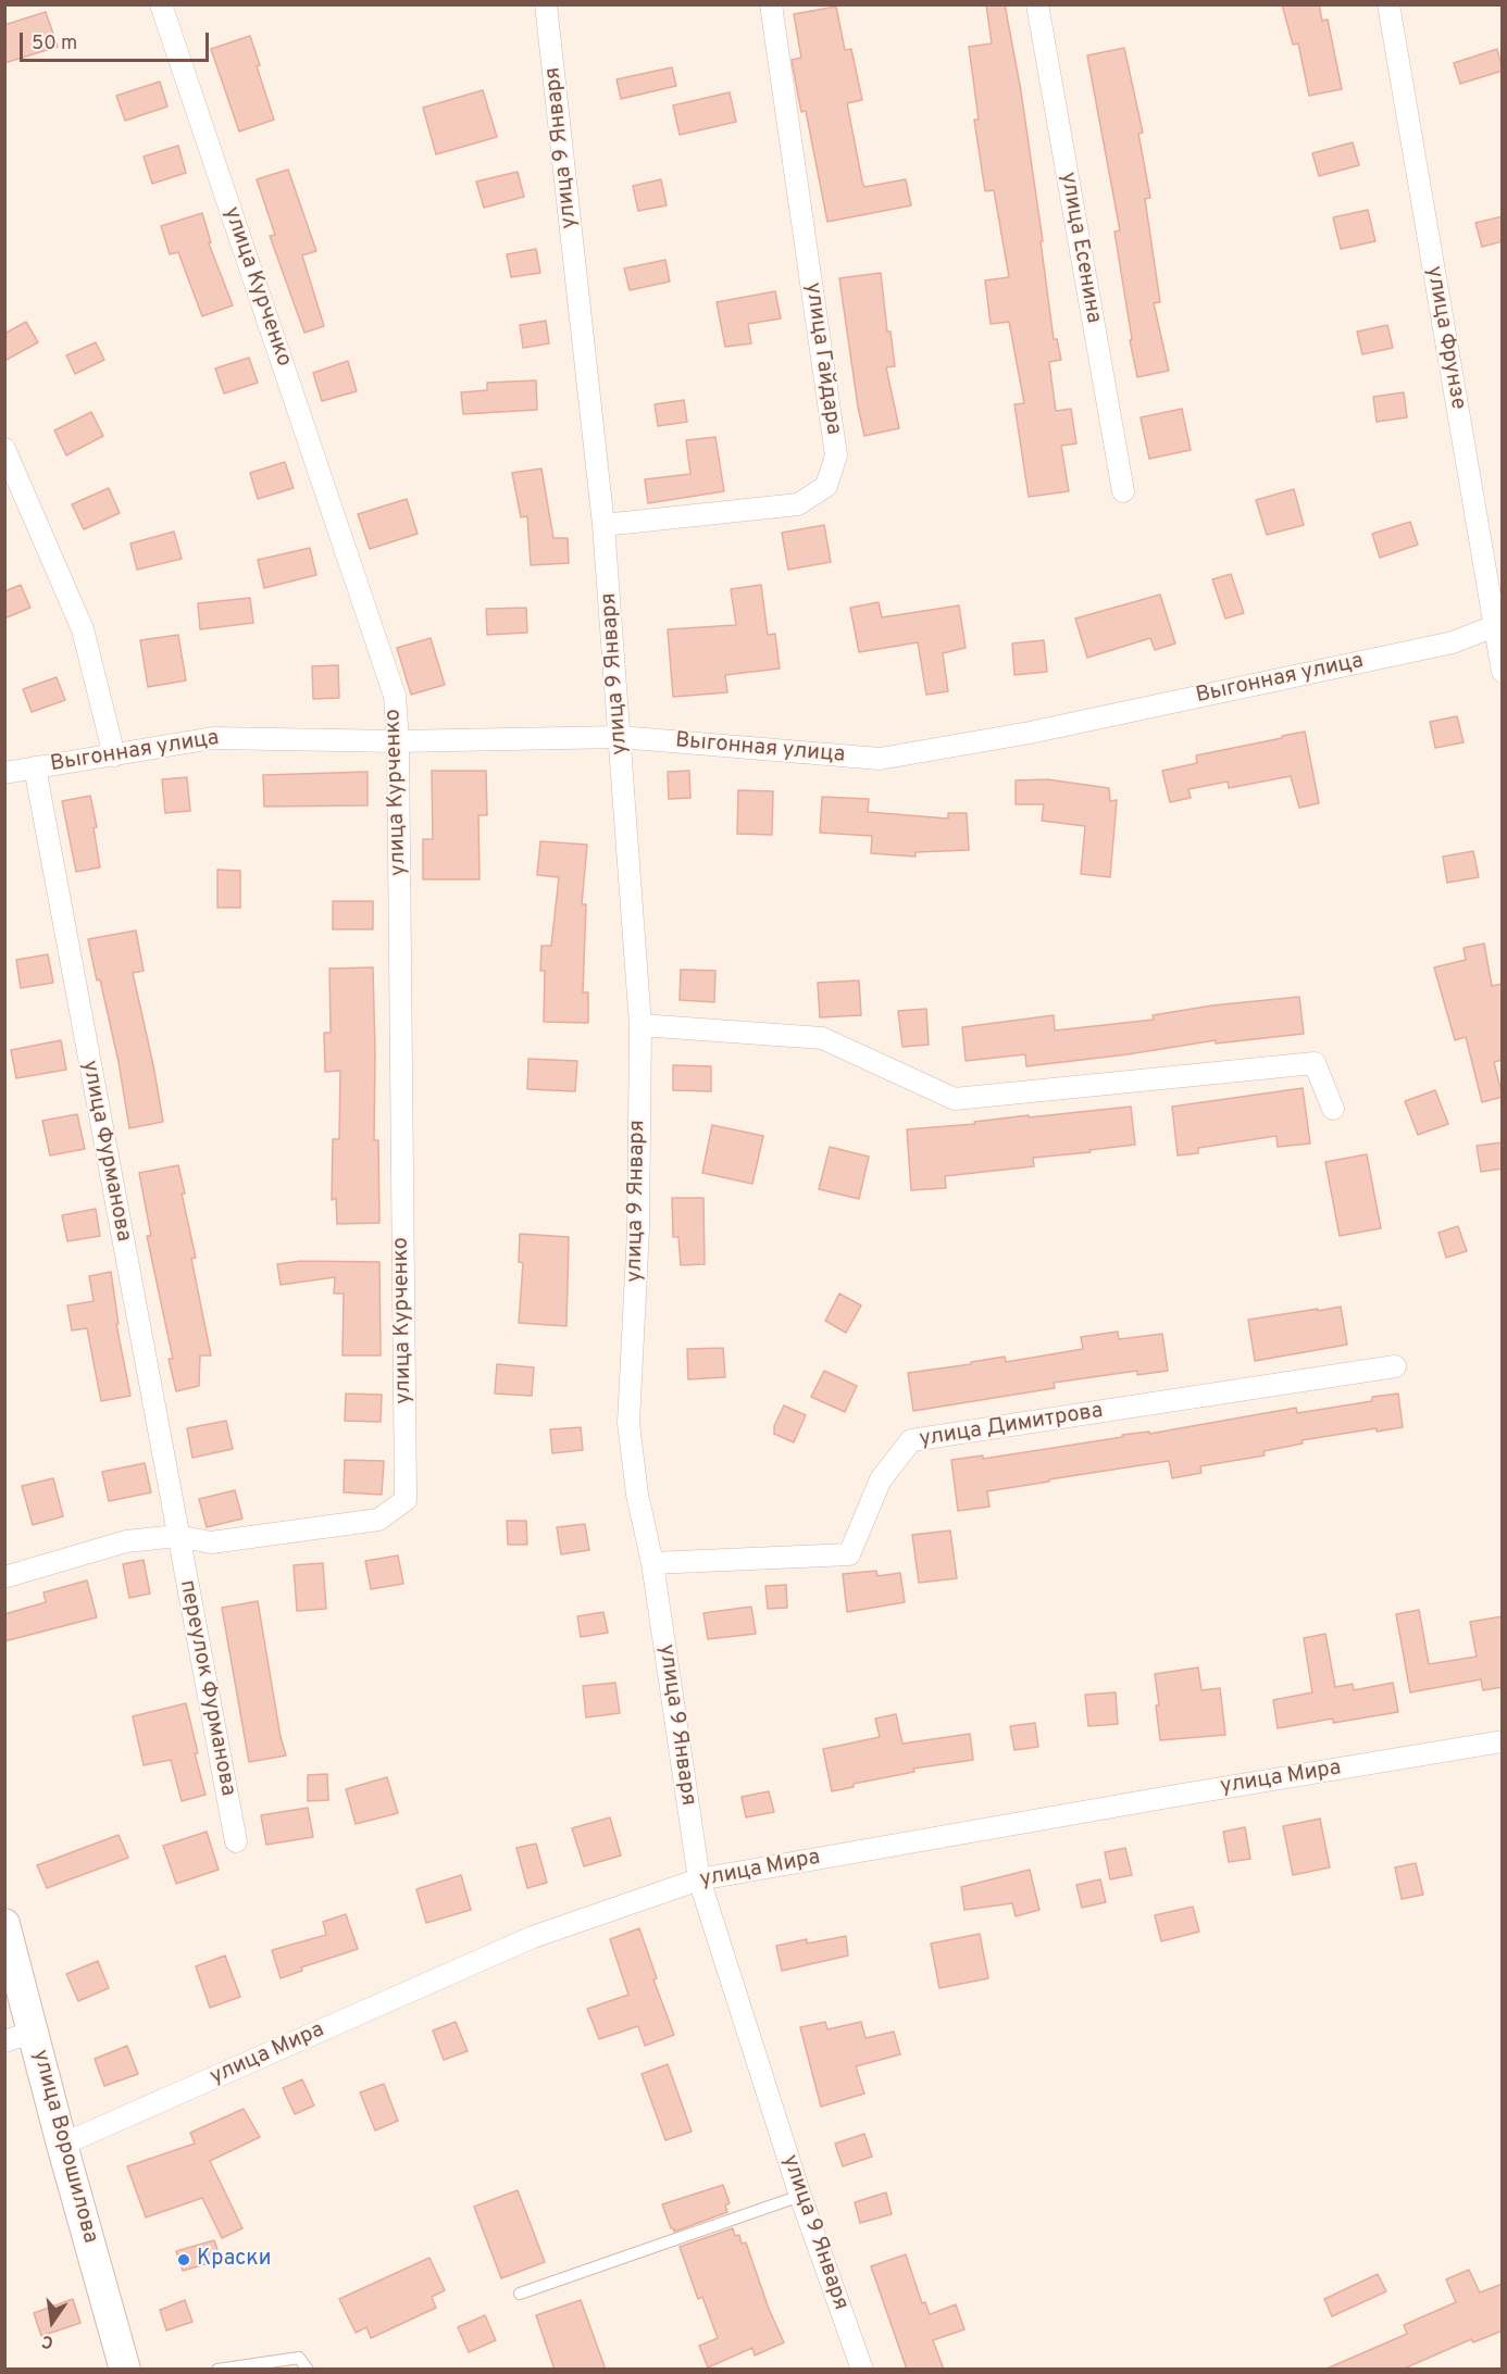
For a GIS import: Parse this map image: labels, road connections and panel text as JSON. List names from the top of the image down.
{
  "streets": {
    "main road": ["улица Ворошилова"],
    "street": [
      "улица 9 Января",
      "улица Есенина",
      "улица Курченко",
      "улица Фрунзе",
      "улица Гайдара",
      "Выгонная улица",
      "улица Фурманова",
      "улица Димитрова",
      "переулок Фурманова",
      "улица Мира"
    ]
  },
  "crossings": [
    ["улица 9 Января", "улица Гайдара"],
    ["улица 9 Января", "Выгонная улица"],
    ["улица 9 Января", "улица Димитрова"],
    ["улица 9 Января", "улица Мира"],
    ["улица Курченко", "Выгонная улица"],
    ["улица Курченко", "улица Фурманова"],
    ["улица Курченко", "переулок Фурманова"],
    ["улица Фрунзе", "Выгонная улица"],
    ["Выгонная улица", "улица Фурманова"],
    ["улица Фурманова", "переулок Фурманова"],
    ["улица Мира", "улица Ворошилова"]
  ],
  "places": ["Краски"],
  "scale_bar": "50 m",
  "north": "bottom"
}
